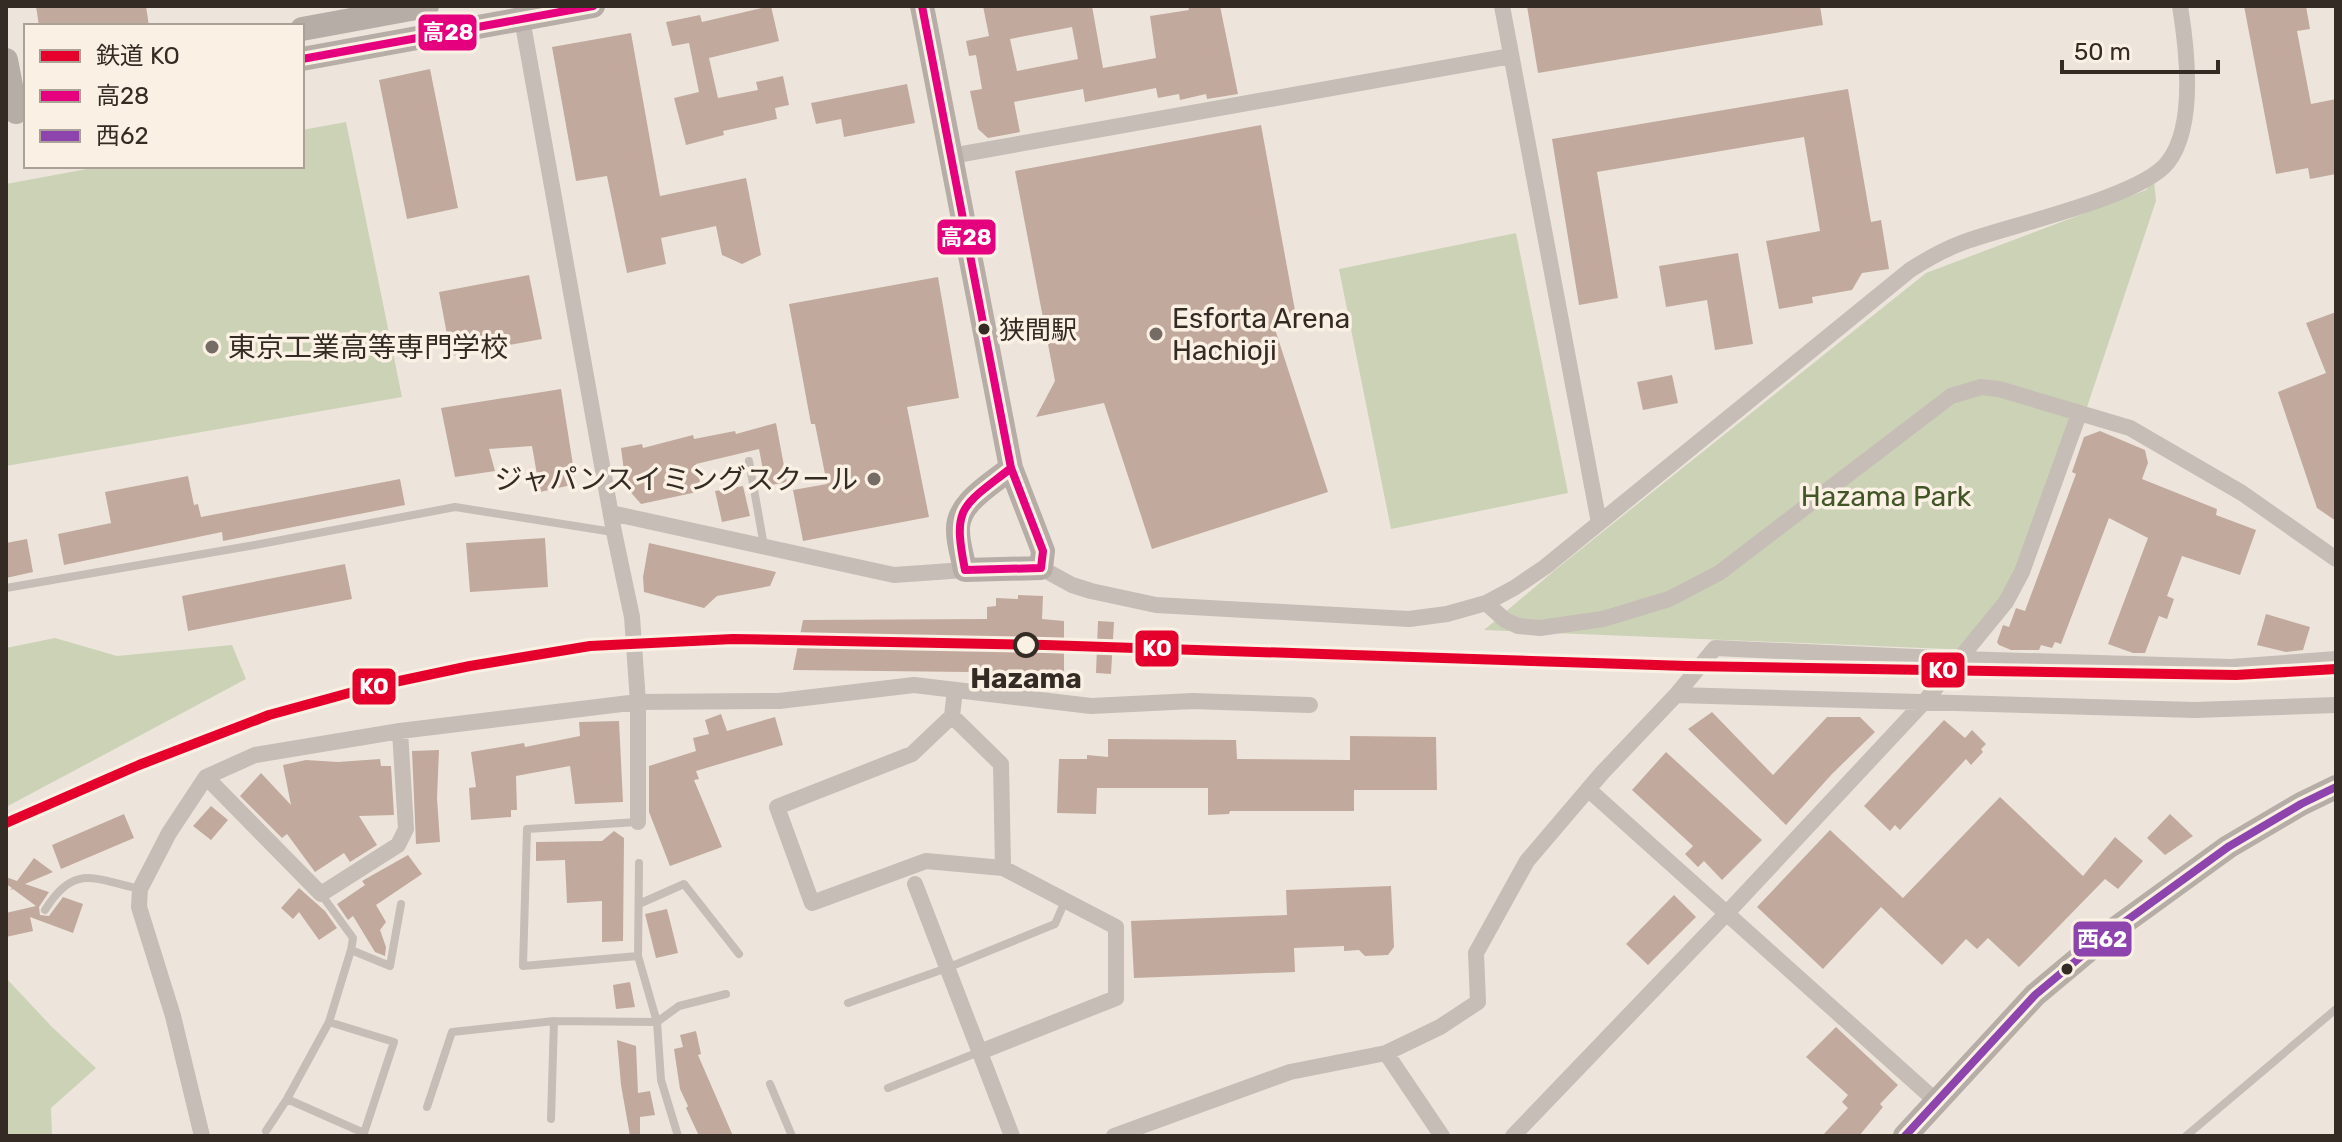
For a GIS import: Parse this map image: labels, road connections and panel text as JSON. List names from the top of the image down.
{
  "parks": ["Hazama Park"],
  "places": [
    "狭間駅",
    "Esforta Arena Hachioji",
    "東京工業高等専門学校",
    "ジャパンスイミングスクール",
    "Hazama"
  ],
  "lines": ["transit line 高28", "rail line KO", "transit line 西62"],
  "legend": ["鉄道 KO", "高28", "西62"],
  "scale_bar": "50 m"
}
